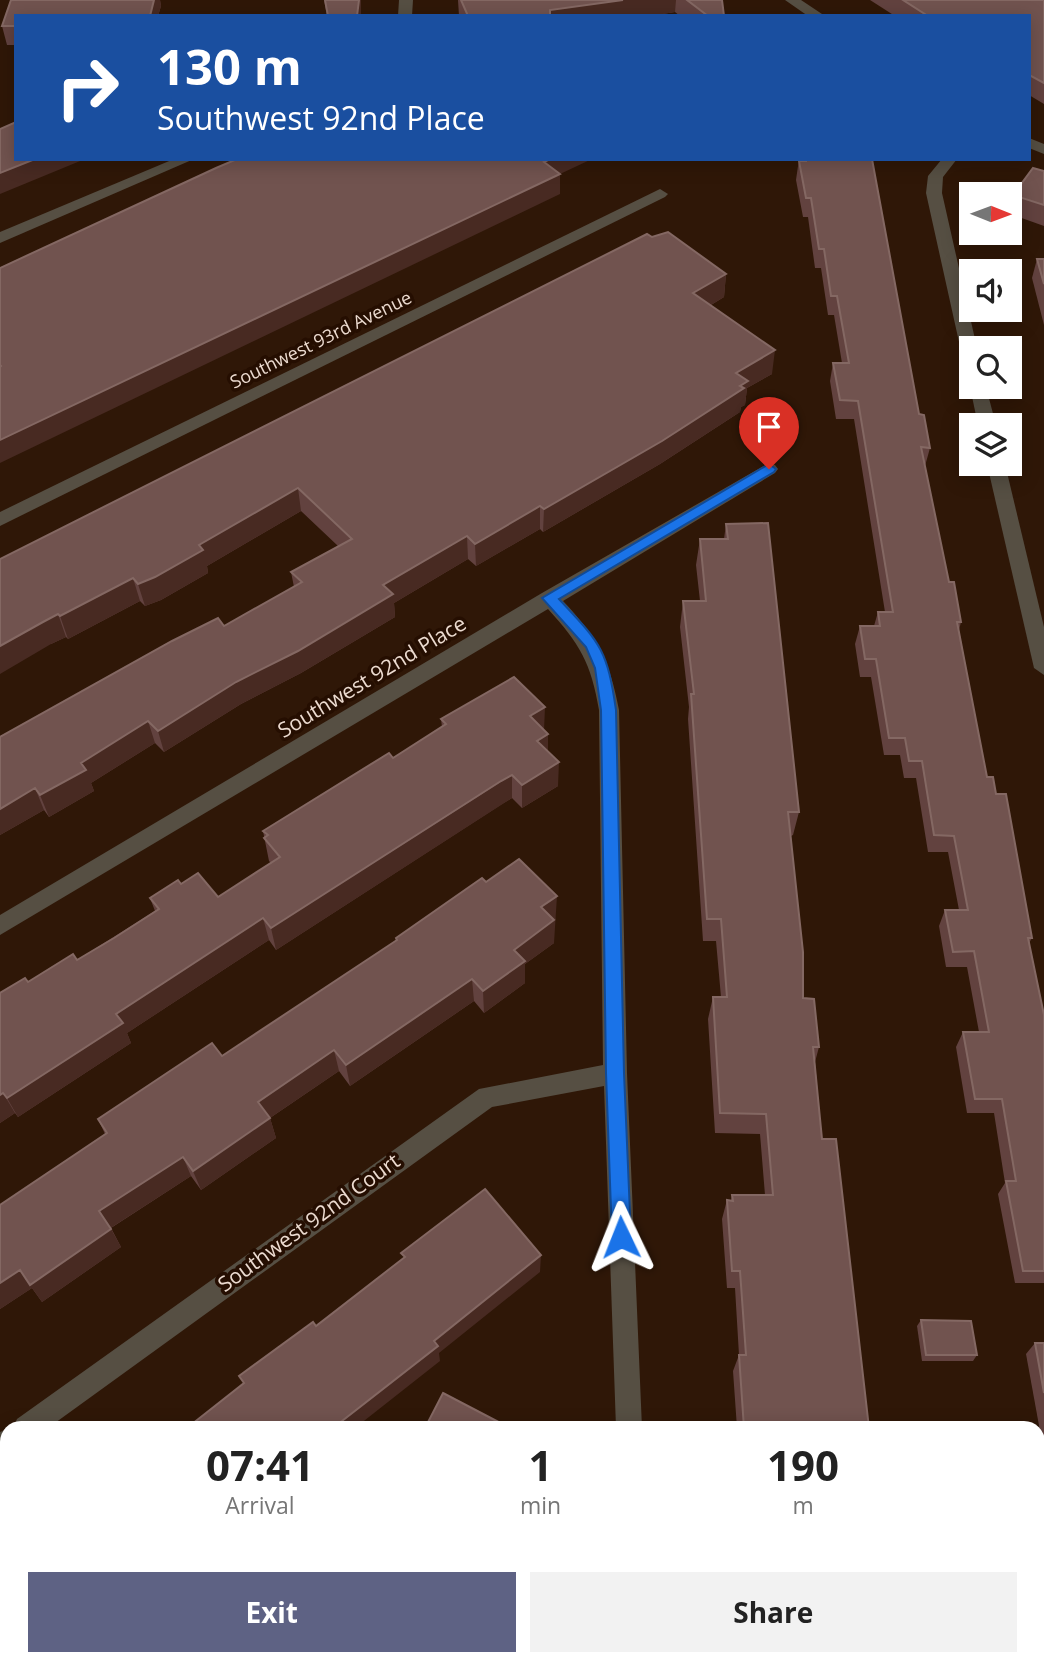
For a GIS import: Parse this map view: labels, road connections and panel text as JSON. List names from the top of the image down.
{
  "streets": {
    "street": ["Southwest 93rd Avenue", "Southwest 92nd Place", "Southwest 92nd Court"]
  },
  "north": "right",
  "page": {
    "turn": ["130 m", "Southwest 92nd Place"],
    "eta": [
      "07:41",
      "Arrival",
      "1",
      "min",
      "190",
      "m"
    ],
    "buttons": ["Exit", "Share"]
  }
}
